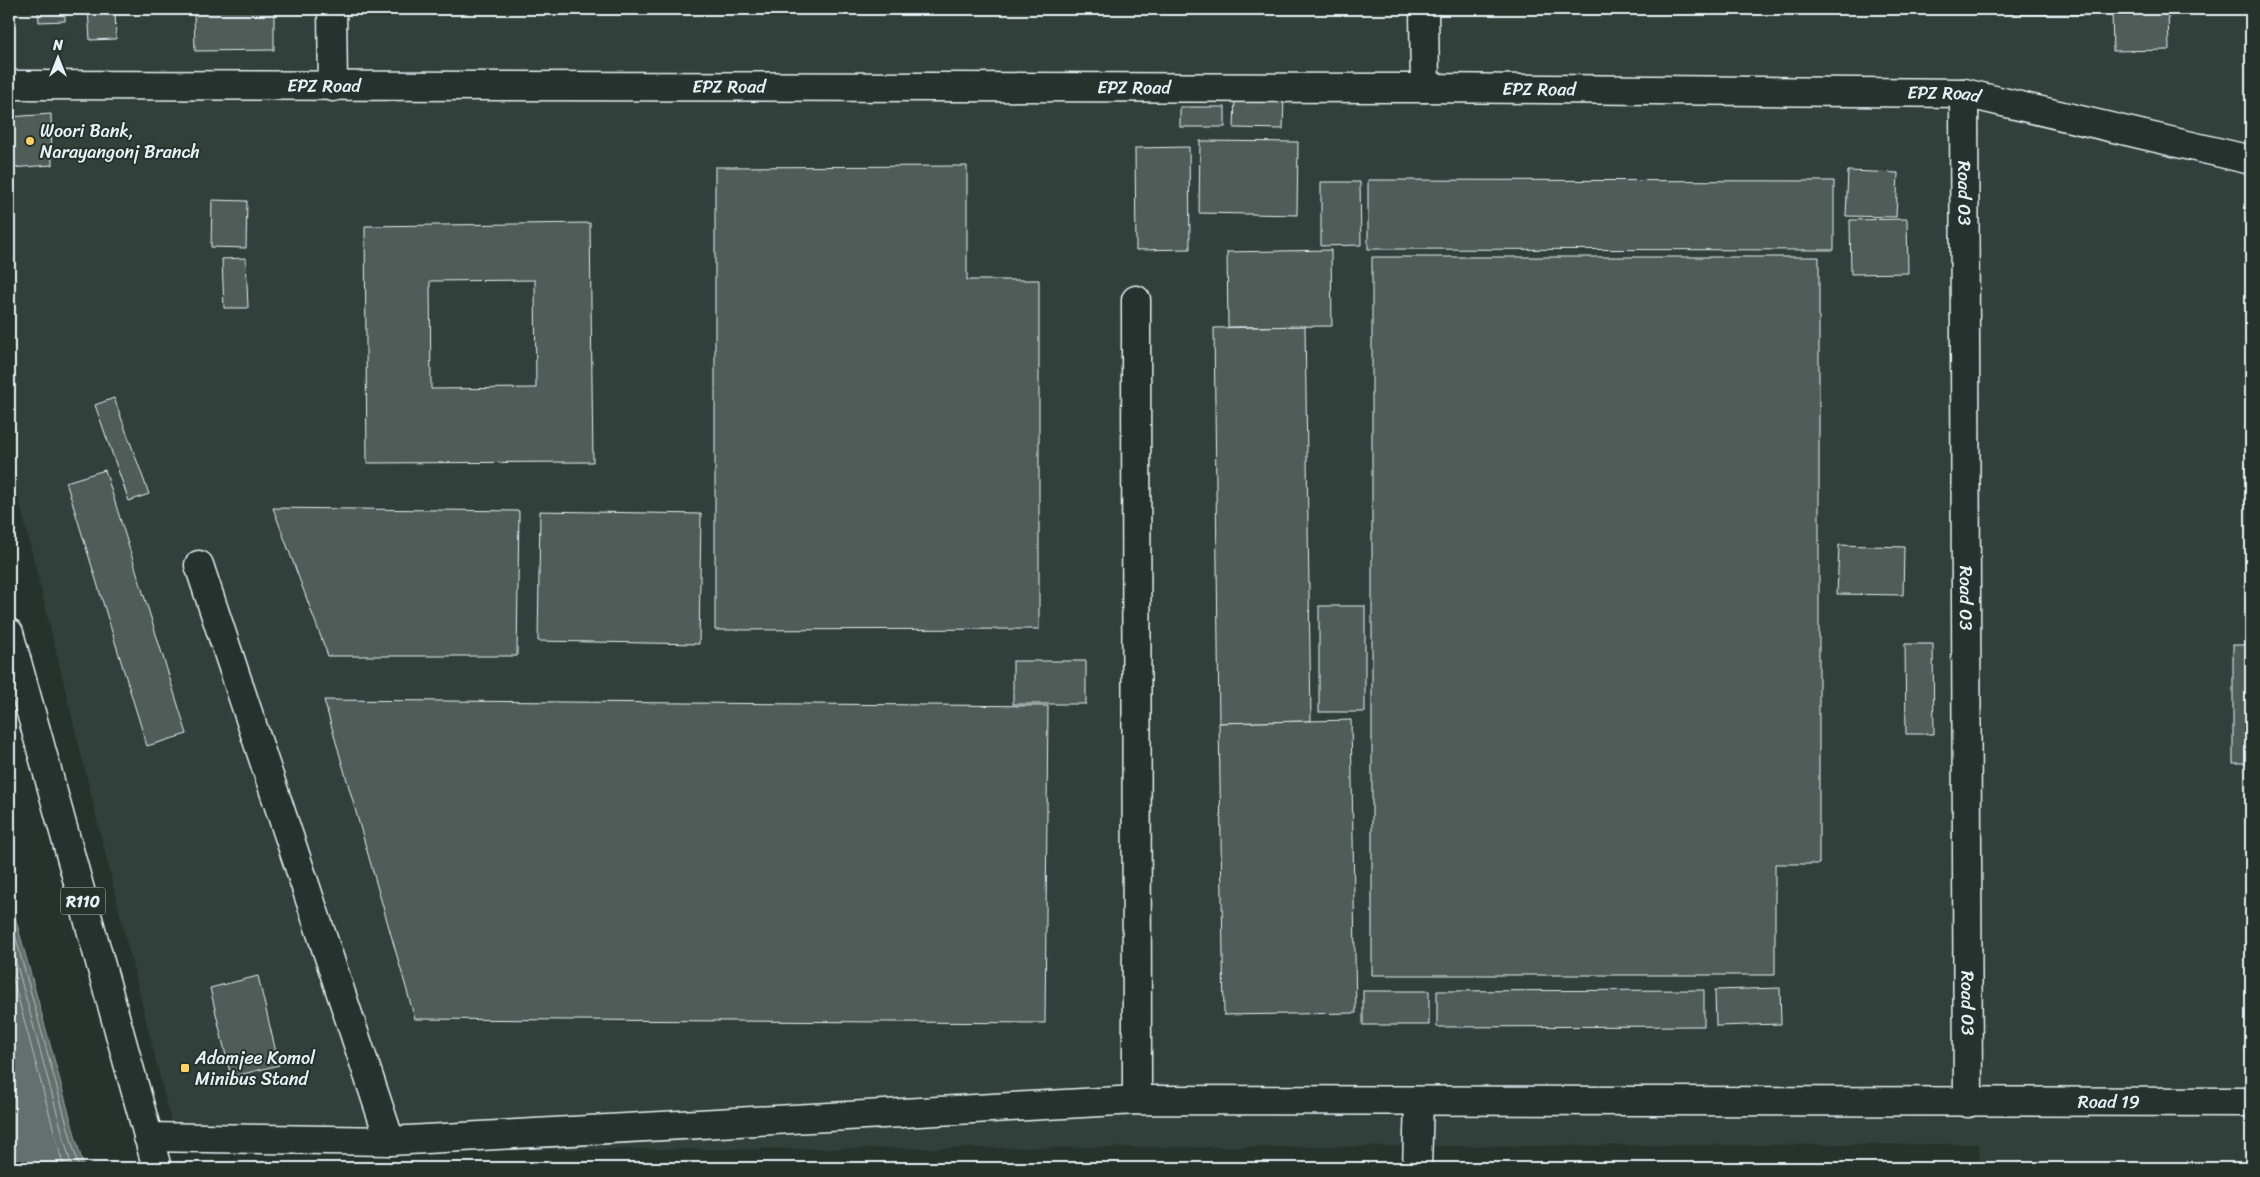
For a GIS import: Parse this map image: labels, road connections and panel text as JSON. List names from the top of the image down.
{
  "streets": {
    "street": [
      "EPZ Road",
      "Road 03",
      "R110",
      "Road 19"
    ]
  },
  "crossings": [
    ["EPZ Road", "Road 03"],
    ["Road 03", "Road 19"],
    ["R110", "Road 19"]
  ],
  "places": {
    "other": ["Woori Bank, Narayangonj Branch"],
    "transit": ["Adamjee Komol Minibus Stand"]
  },
  "north": "top"
}
